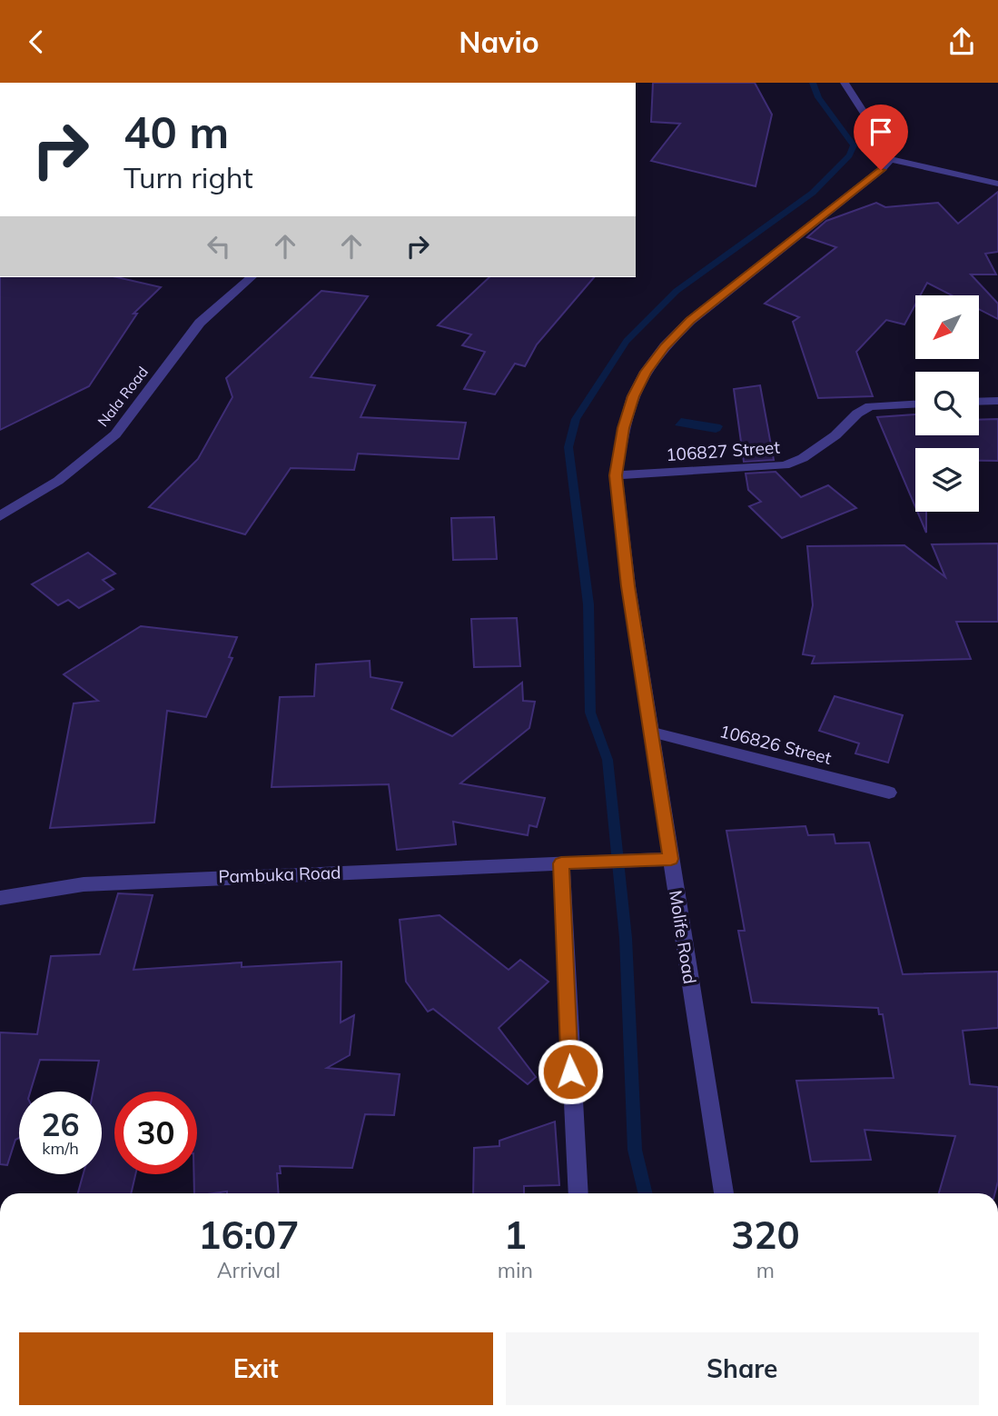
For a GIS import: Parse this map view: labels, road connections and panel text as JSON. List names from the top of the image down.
{
  "streets": {
    "street": [
      "Nala Road",
      "106827 Street",
      "106826 Street",
      "Pambuka Road",
      "Molife Road"
    ]
  },
  "crossings": [
    ["106827 Street", "Molife Road"],
    ["106826 Street", "Molife Road"],
    ["Pambuka Road", "Molife Road"]
  ],
  "north": "bottom left",
  "page": {
    "header": "Navio",
    "turn": ["40 m", "Turn right"],
    "speed": "26 km/h",
    "limit": "30",
    "eta": [
      "16:07",
      "Arrival",
      "1",
      "min",
      "320",
      "m"
    ],
    "buttons": ["Exit", "Share"]
  }
}
